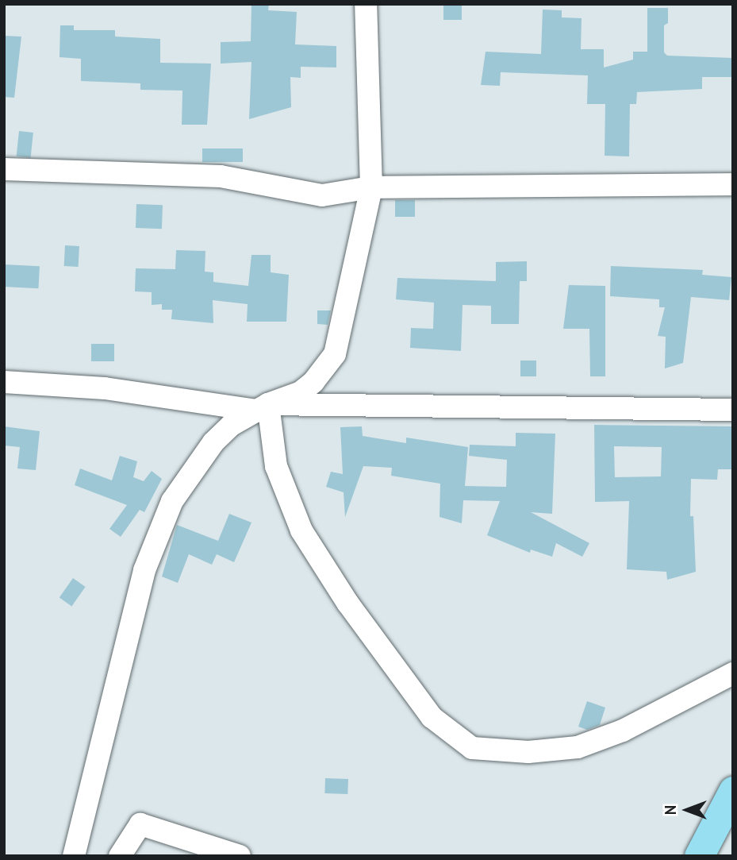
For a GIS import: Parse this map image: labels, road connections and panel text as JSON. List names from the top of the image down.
{
  "north": "left"
}
